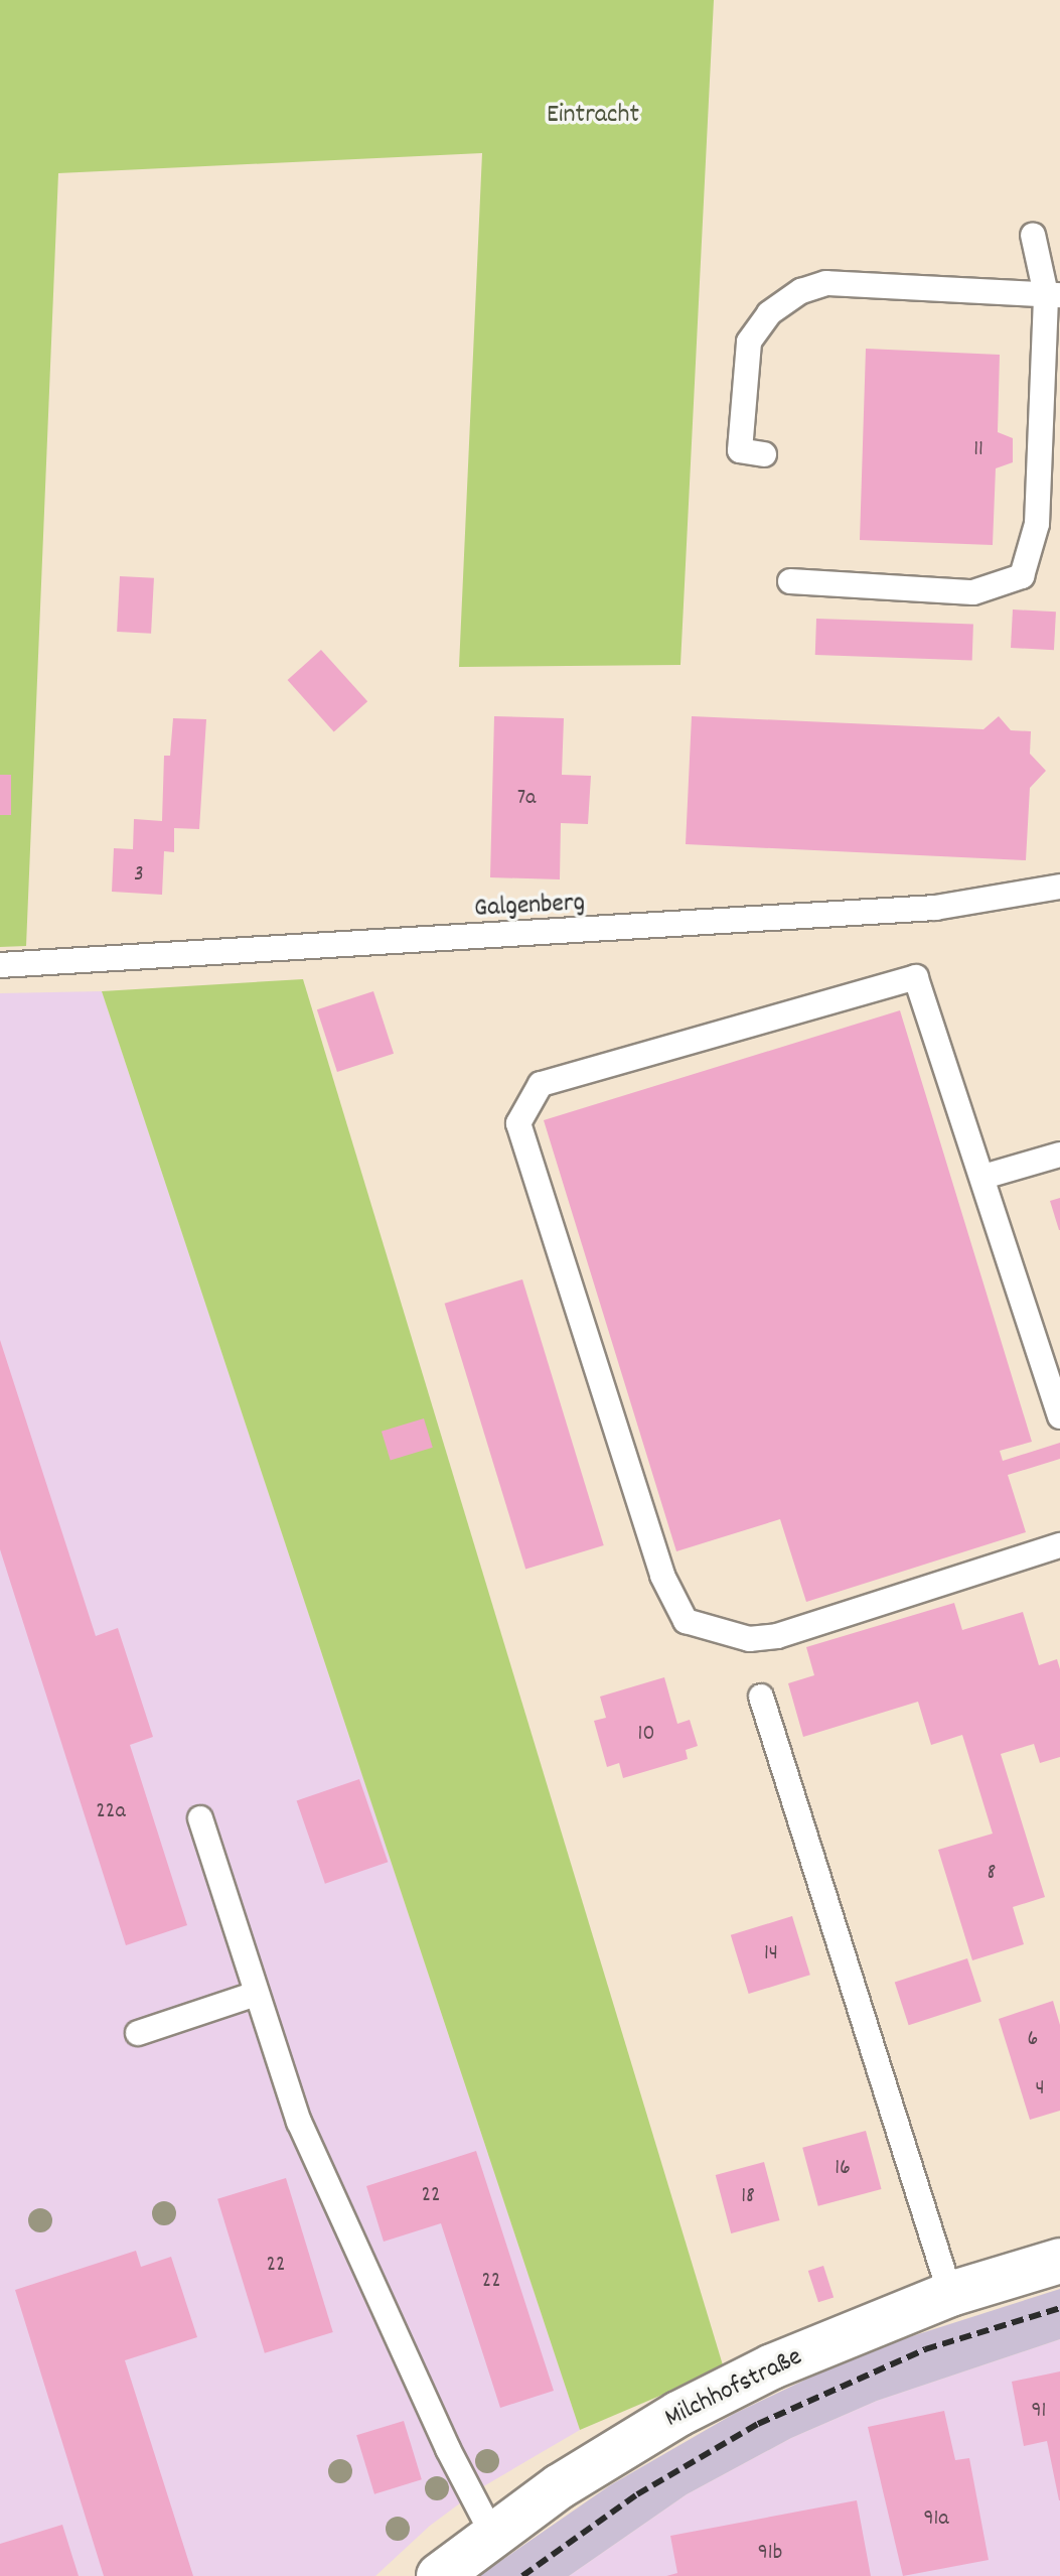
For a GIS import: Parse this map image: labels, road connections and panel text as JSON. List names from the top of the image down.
{
  "streets": {
    "street": ["Milchhofstraße"],
    "lane": ["Galgenberg"]
  },
  "parks": ["Eintracht"],
  "house_numbers": [
    "11",
    "7a",
    "3",
    "10",
    "22a",
    "8",
    "14",
    "6",
    "4",
    "16",
    "22",
    "18",
    "22",
    "22",
    "91",
    "91a",
    "91b"
  ]
}
